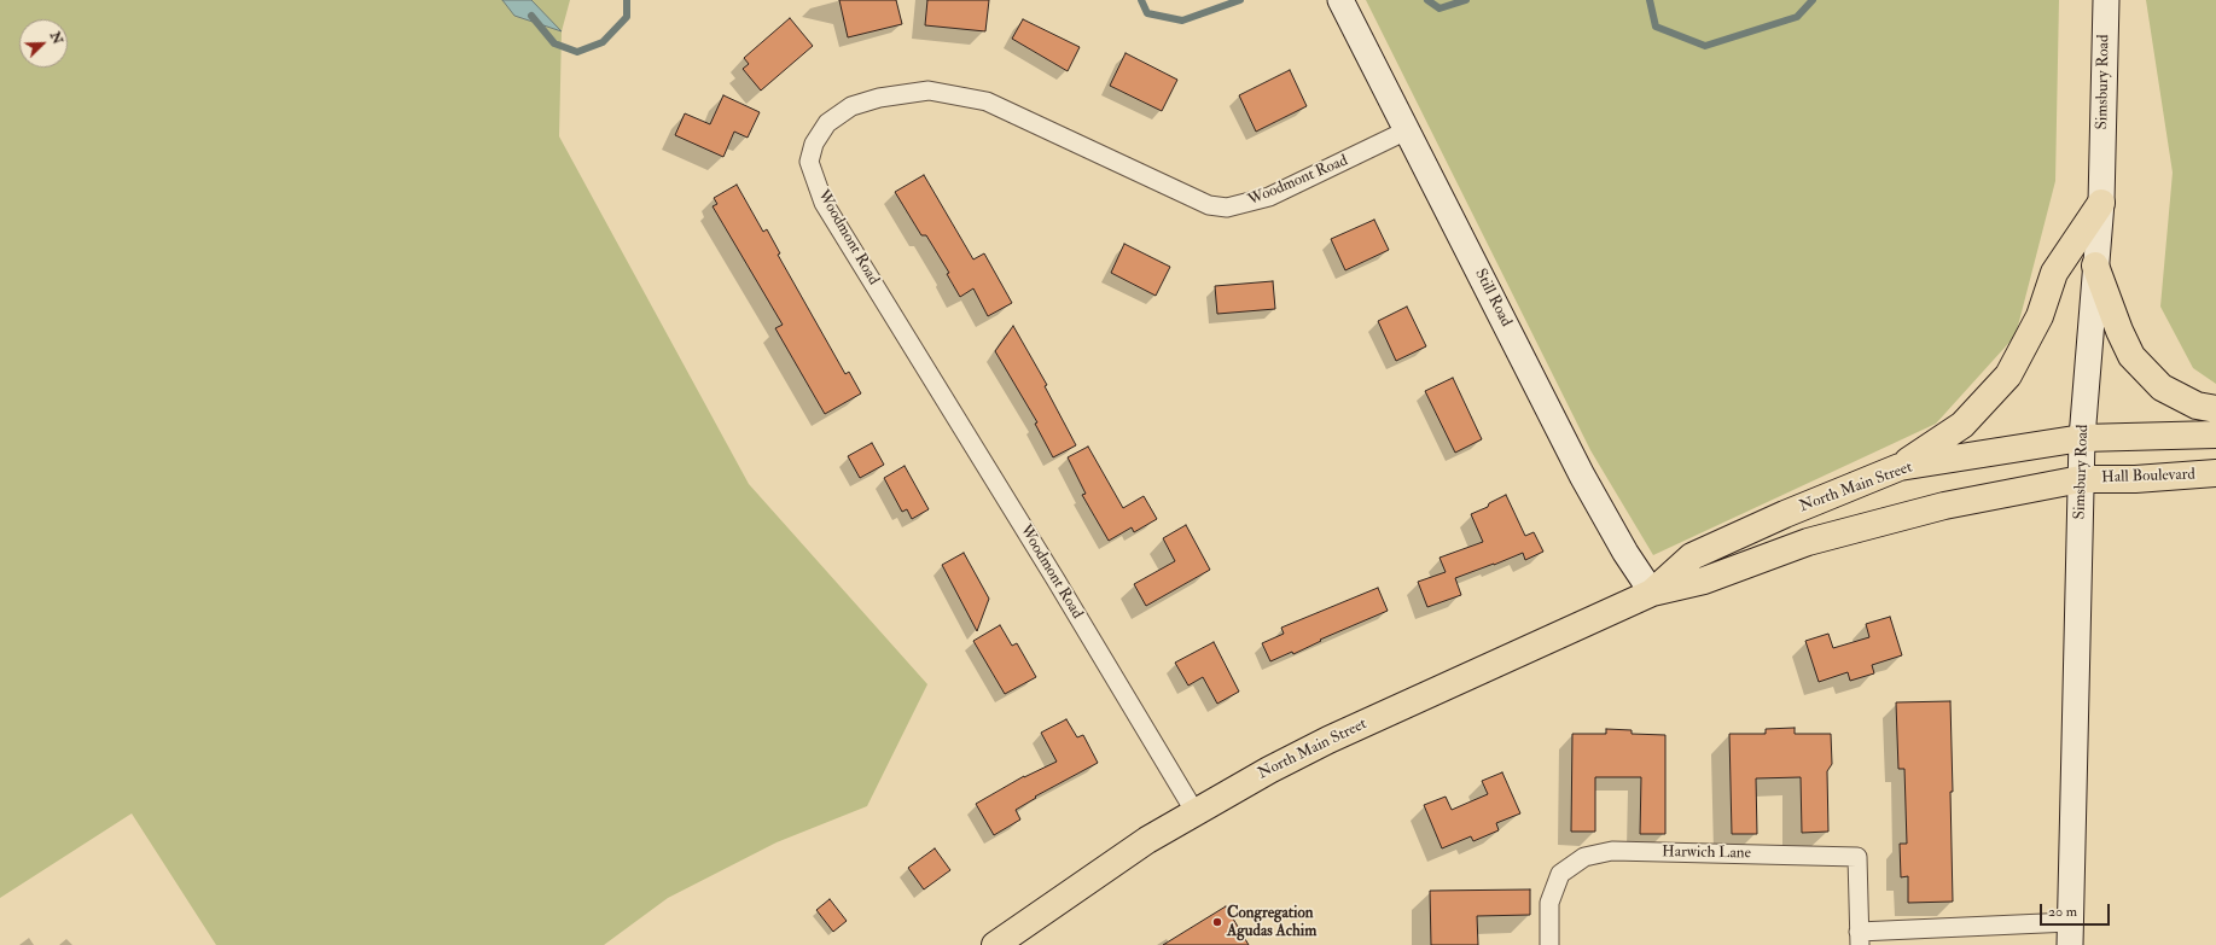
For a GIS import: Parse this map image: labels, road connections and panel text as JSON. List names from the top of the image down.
{
  "streets": {
    "main road": [
      "Simsbury Road",
      "Still Road",
      "Hall Boulevard",
      "North Main Street"
    ],
    "street": ["Woodmont Road", "Harwich Lane"]
  },
  "crossings": [
    ["Simsbury Road", "Hall Boulevard"],
    ["Simsbury Road", "North Main Street"],
    ["Simsbury Road", "Harwich Lane"],
    ["Woodmont Road", "Still Road"],
    ["Woodmont Road", "North Main Street"],
    ["Still Road", "North Main Street"],
    ["Hall Boulevard", "North Main Street"]
  ],
  "places": ["Congregation Agudas Achim"],
  "scale_bar": "20 m",
  "north": "top right"
}
